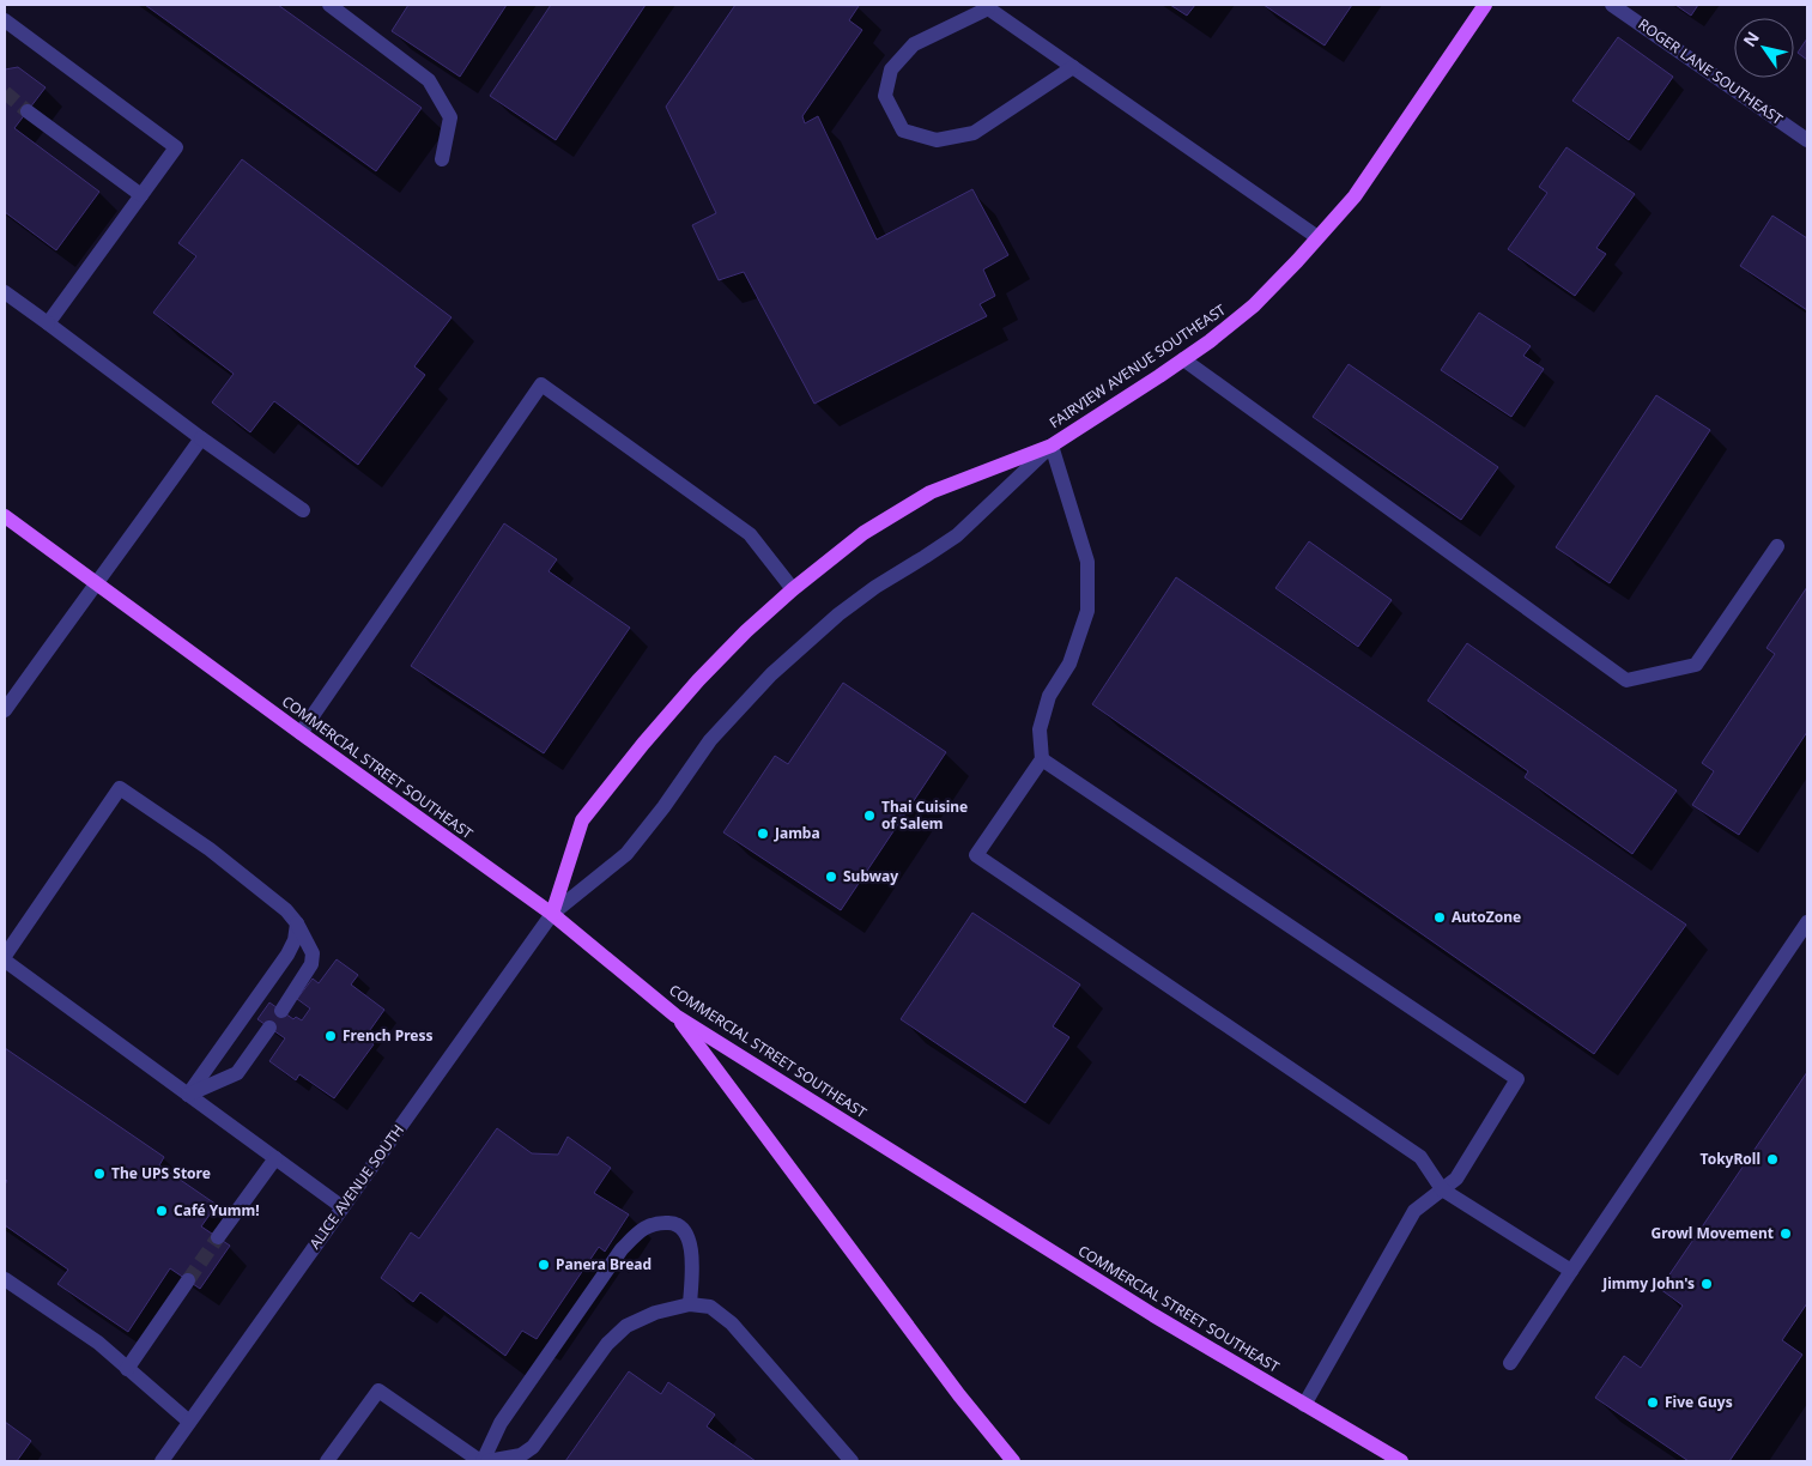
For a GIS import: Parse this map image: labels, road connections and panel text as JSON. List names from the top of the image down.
{
  "streets": {
    "main road": ["FAIRVIEW AVENUE SOUTHEAST", "COMMERCIAL STREET SOUTHEAST"],
    "street": ["ROGER LANE SOUTHEAST", "ALICE AVENUE SOUTH"]
  },
  "crossings": [
    ["FAIRVIEW AVENUE SOUTHEAST", "COMMERCIAL STREET SOUTHEAST"],
    ["FAIRVIEW AVENUE SOUTHEAST", "ALICE AVENUE SOUTH"],
    ["COMMERCIAL STREET SOUTHEAST", "ALICE AVENUE SOUTH"]
  ],
  "places": [
    "Thai Cuisine of Salem",
    "Jamba",
    "Subway",
    "AutoZone",
    "French Press",
    "TokyRoll",
    "The UPS Store",
    "Café Yumm!",
    "Growl Movement",
    "Panera Bread",
    "Jimmy John's",
    "Five Guys"
  ],
  "north": "top left"
}
